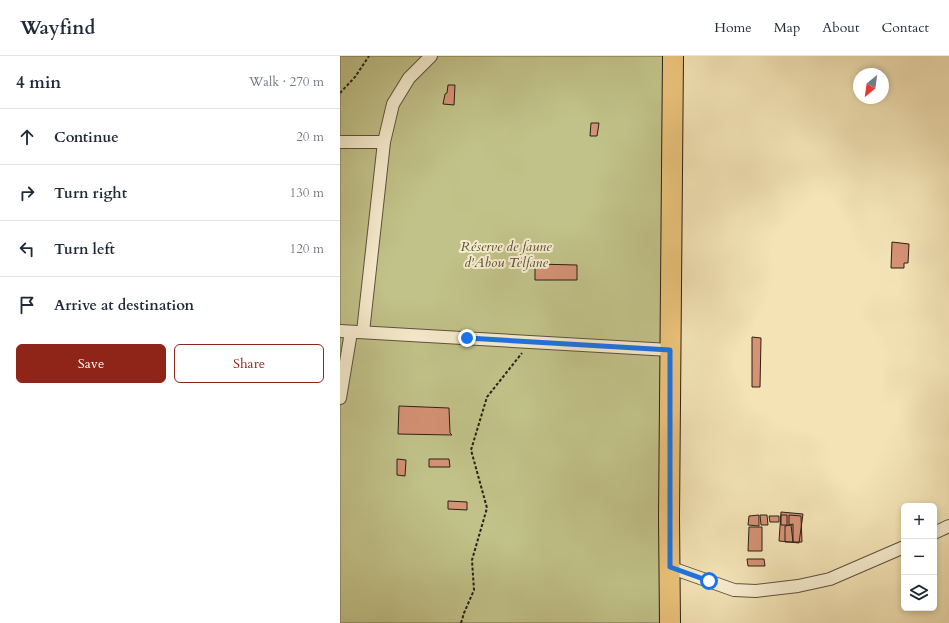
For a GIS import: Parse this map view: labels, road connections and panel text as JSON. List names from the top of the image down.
{
  "parks": ["Réserve de faune d'Abou Telfane"],
  "north": "bottom left",
  "page": {
    "header": "Wayfind",
    "nav": [
      "Home",
      "Map",
      "About",
      "Contact"
    ],
    "heading": ["4 min", "Walk · 270 m"],
    "list": [
      ["Continue", "20 m"],
      ["Turn right", "130 m"],
      ["Turn left", "120 m"],
      "Arrive at destination"
    ],
    "buttons": ["Save", "Share"],
    "map_buttons": ["+", "−"]
  }
}
